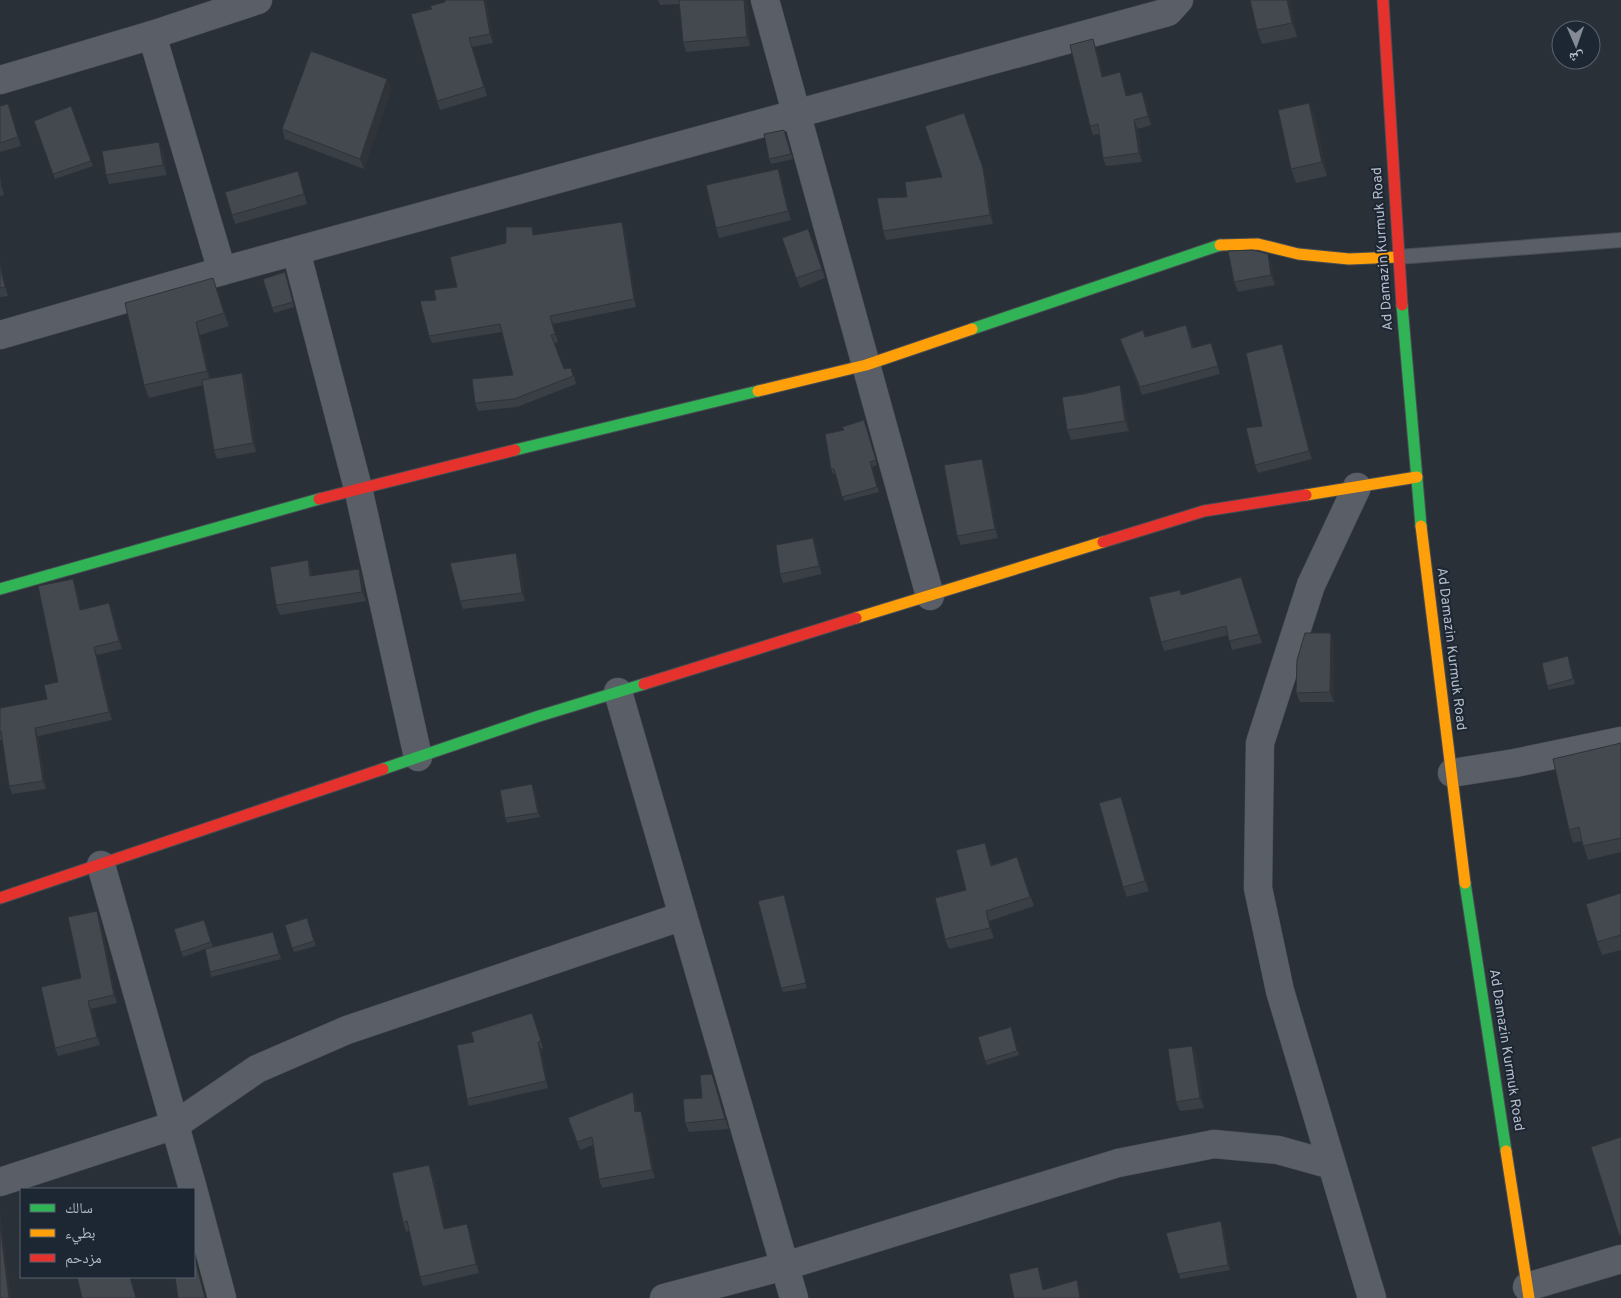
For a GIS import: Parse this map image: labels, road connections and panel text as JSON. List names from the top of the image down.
{
  "streets": {
    "main road": ["Ad Damazin Kurmuk Road"]
  },
  "legend": ["سالك", "بطيء", "مزدحم"],
  "north": "bottom"
}
